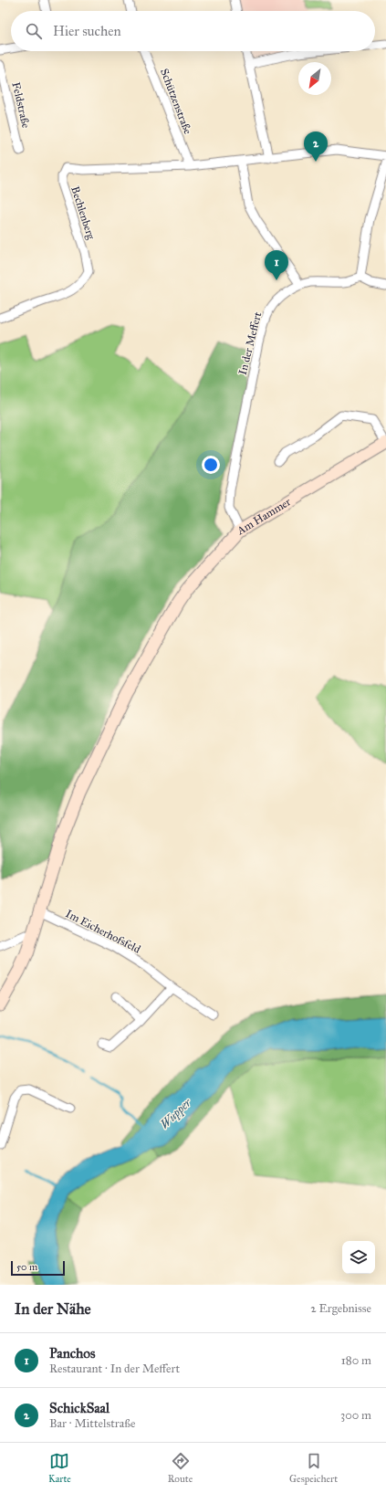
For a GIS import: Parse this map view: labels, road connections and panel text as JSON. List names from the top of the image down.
{
  "streets": {
    "main road": ["Am Hammer"],
    "street": [
      "Schützenstraße",
      "Feldstraße",
      "Bechlenberg",
      "In der Meffert",
      "Im Eicherhofsfeld"
    ]
  },
  "crossings": [
    ["Schützenstraße", "Bechlenberg"],
    ["In der Meffert", "Am Hammer"],
    ["Am Hammer", "Im Eicherhofsfeld"]
  ],
  "water": ["Wupper"],
  "scale_bar": "50 m",
  "north": "bottom left",
  "page": {
    "search": "Hier suchen",
    "pins": ["2", "1"],
    "scale": "50 m",
    "heading": ["In der Nähe", "2 Ergebnisse"],
    "list": [
      {
        "mark": "1",
        "name": "Panchos",
        "note": "Restaurant · In der Meffert",
        "value": "180 m"
      },
      {
        "mark": "2",
        "name": "SchickSaal",
        "note": "Bar · Mittelstraße",
        "value": "300 m"
      }
    ],
    "nav": ["Karte", "Route", "Gespeichert"]
  }
}
